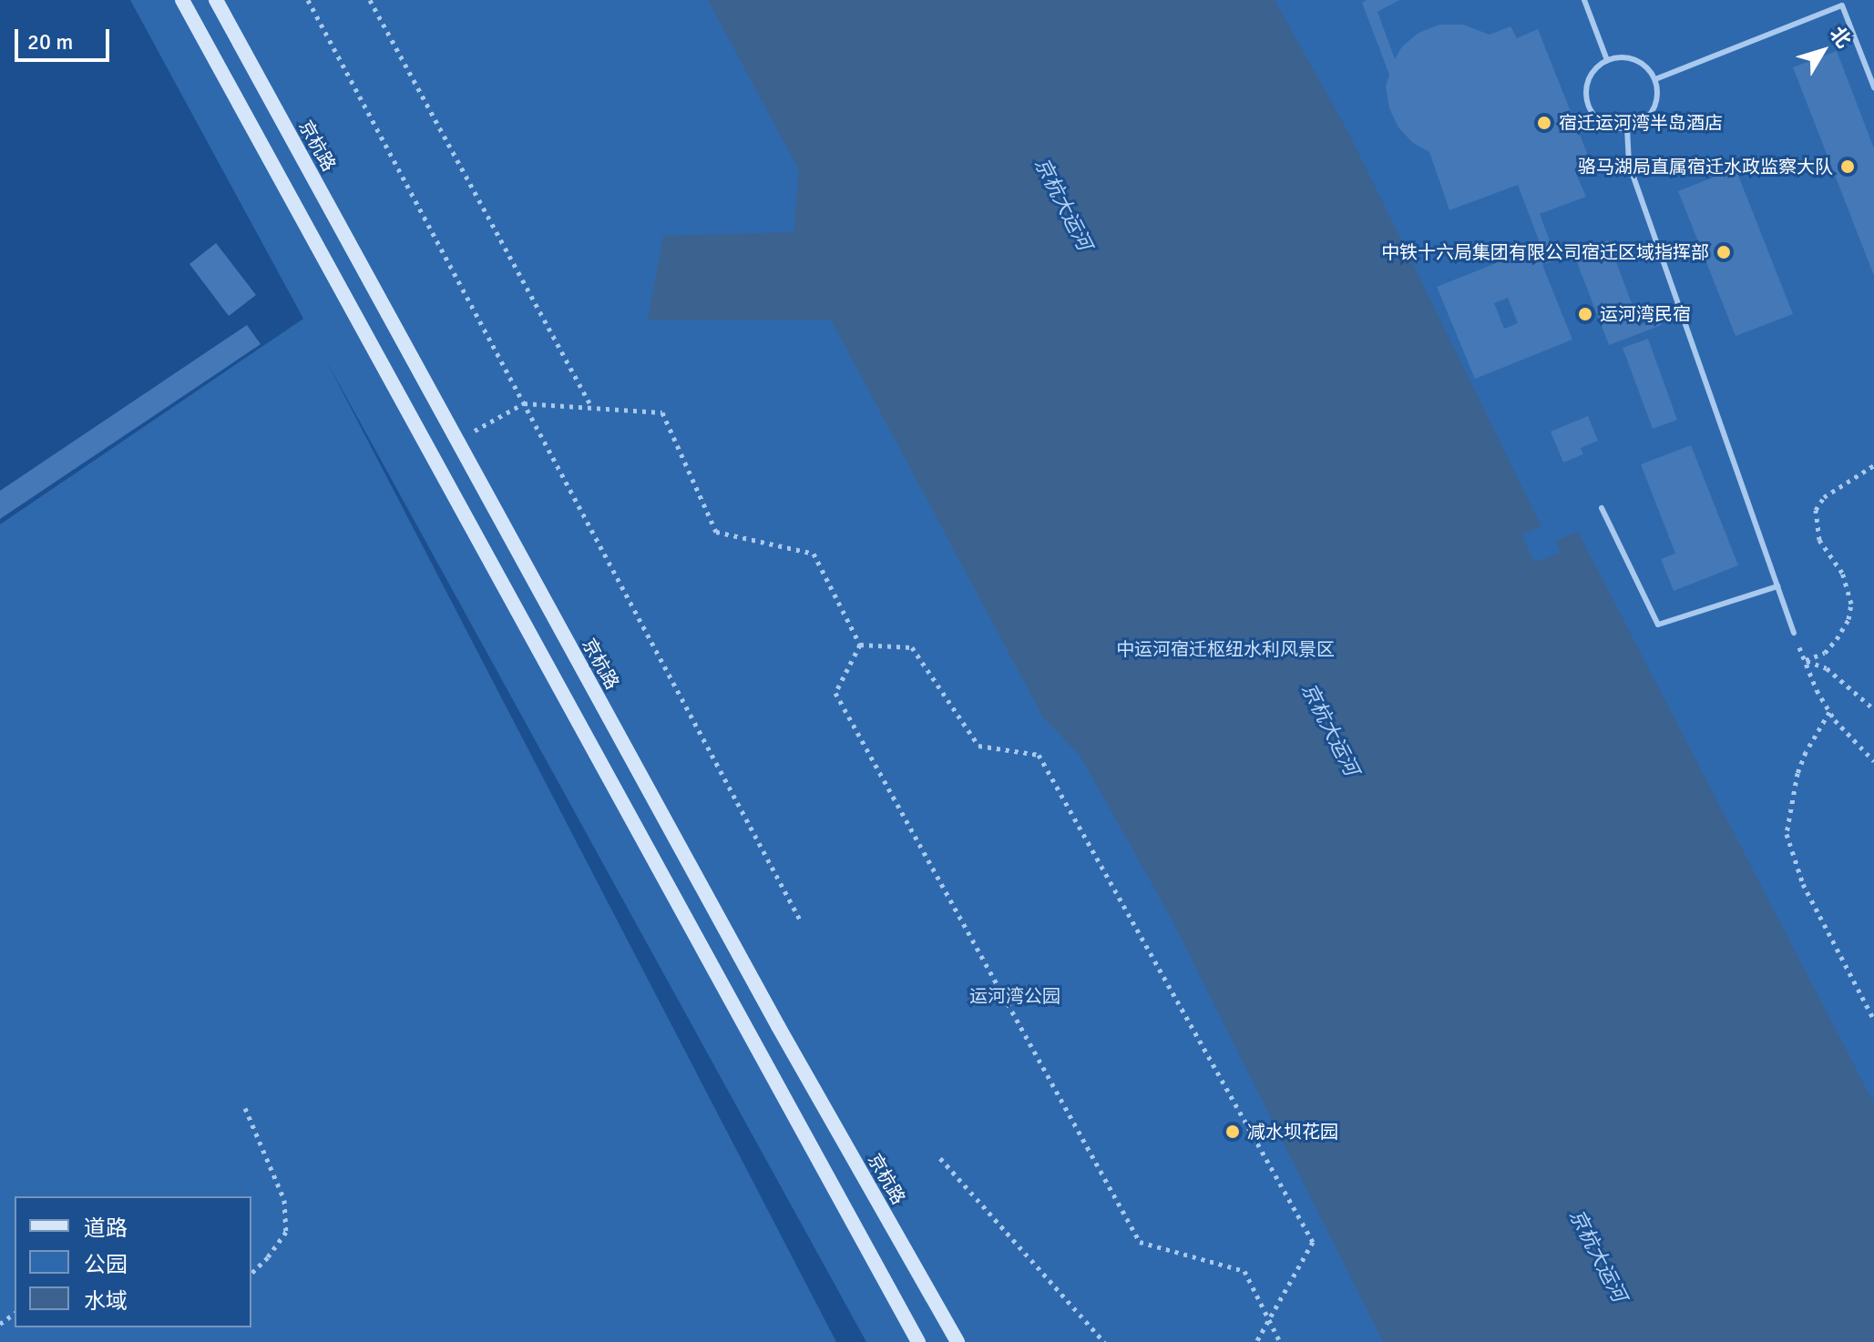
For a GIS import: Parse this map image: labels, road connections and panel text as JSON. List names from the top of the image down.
{
  "streets": {
    "street": ["京杭路"]
  },
  "water": ["京杭大运河"],
  "parks": ["中运河宿迁枢纽水利风景区", "运河湾公园"],
  "places": [
    "宿迁运河湾半岛酒店",
    "骆马湖局直属宿迁水政监察大队",
    "中铁十六局集团有限公司宿迁区域指挥部",
    "运河湾民宿",
    "减水坝花园"
  ],
  "legend": ["道路", "公园", "水域"],
  "scale_bar": "20 m",
  "north": "top right"
}
